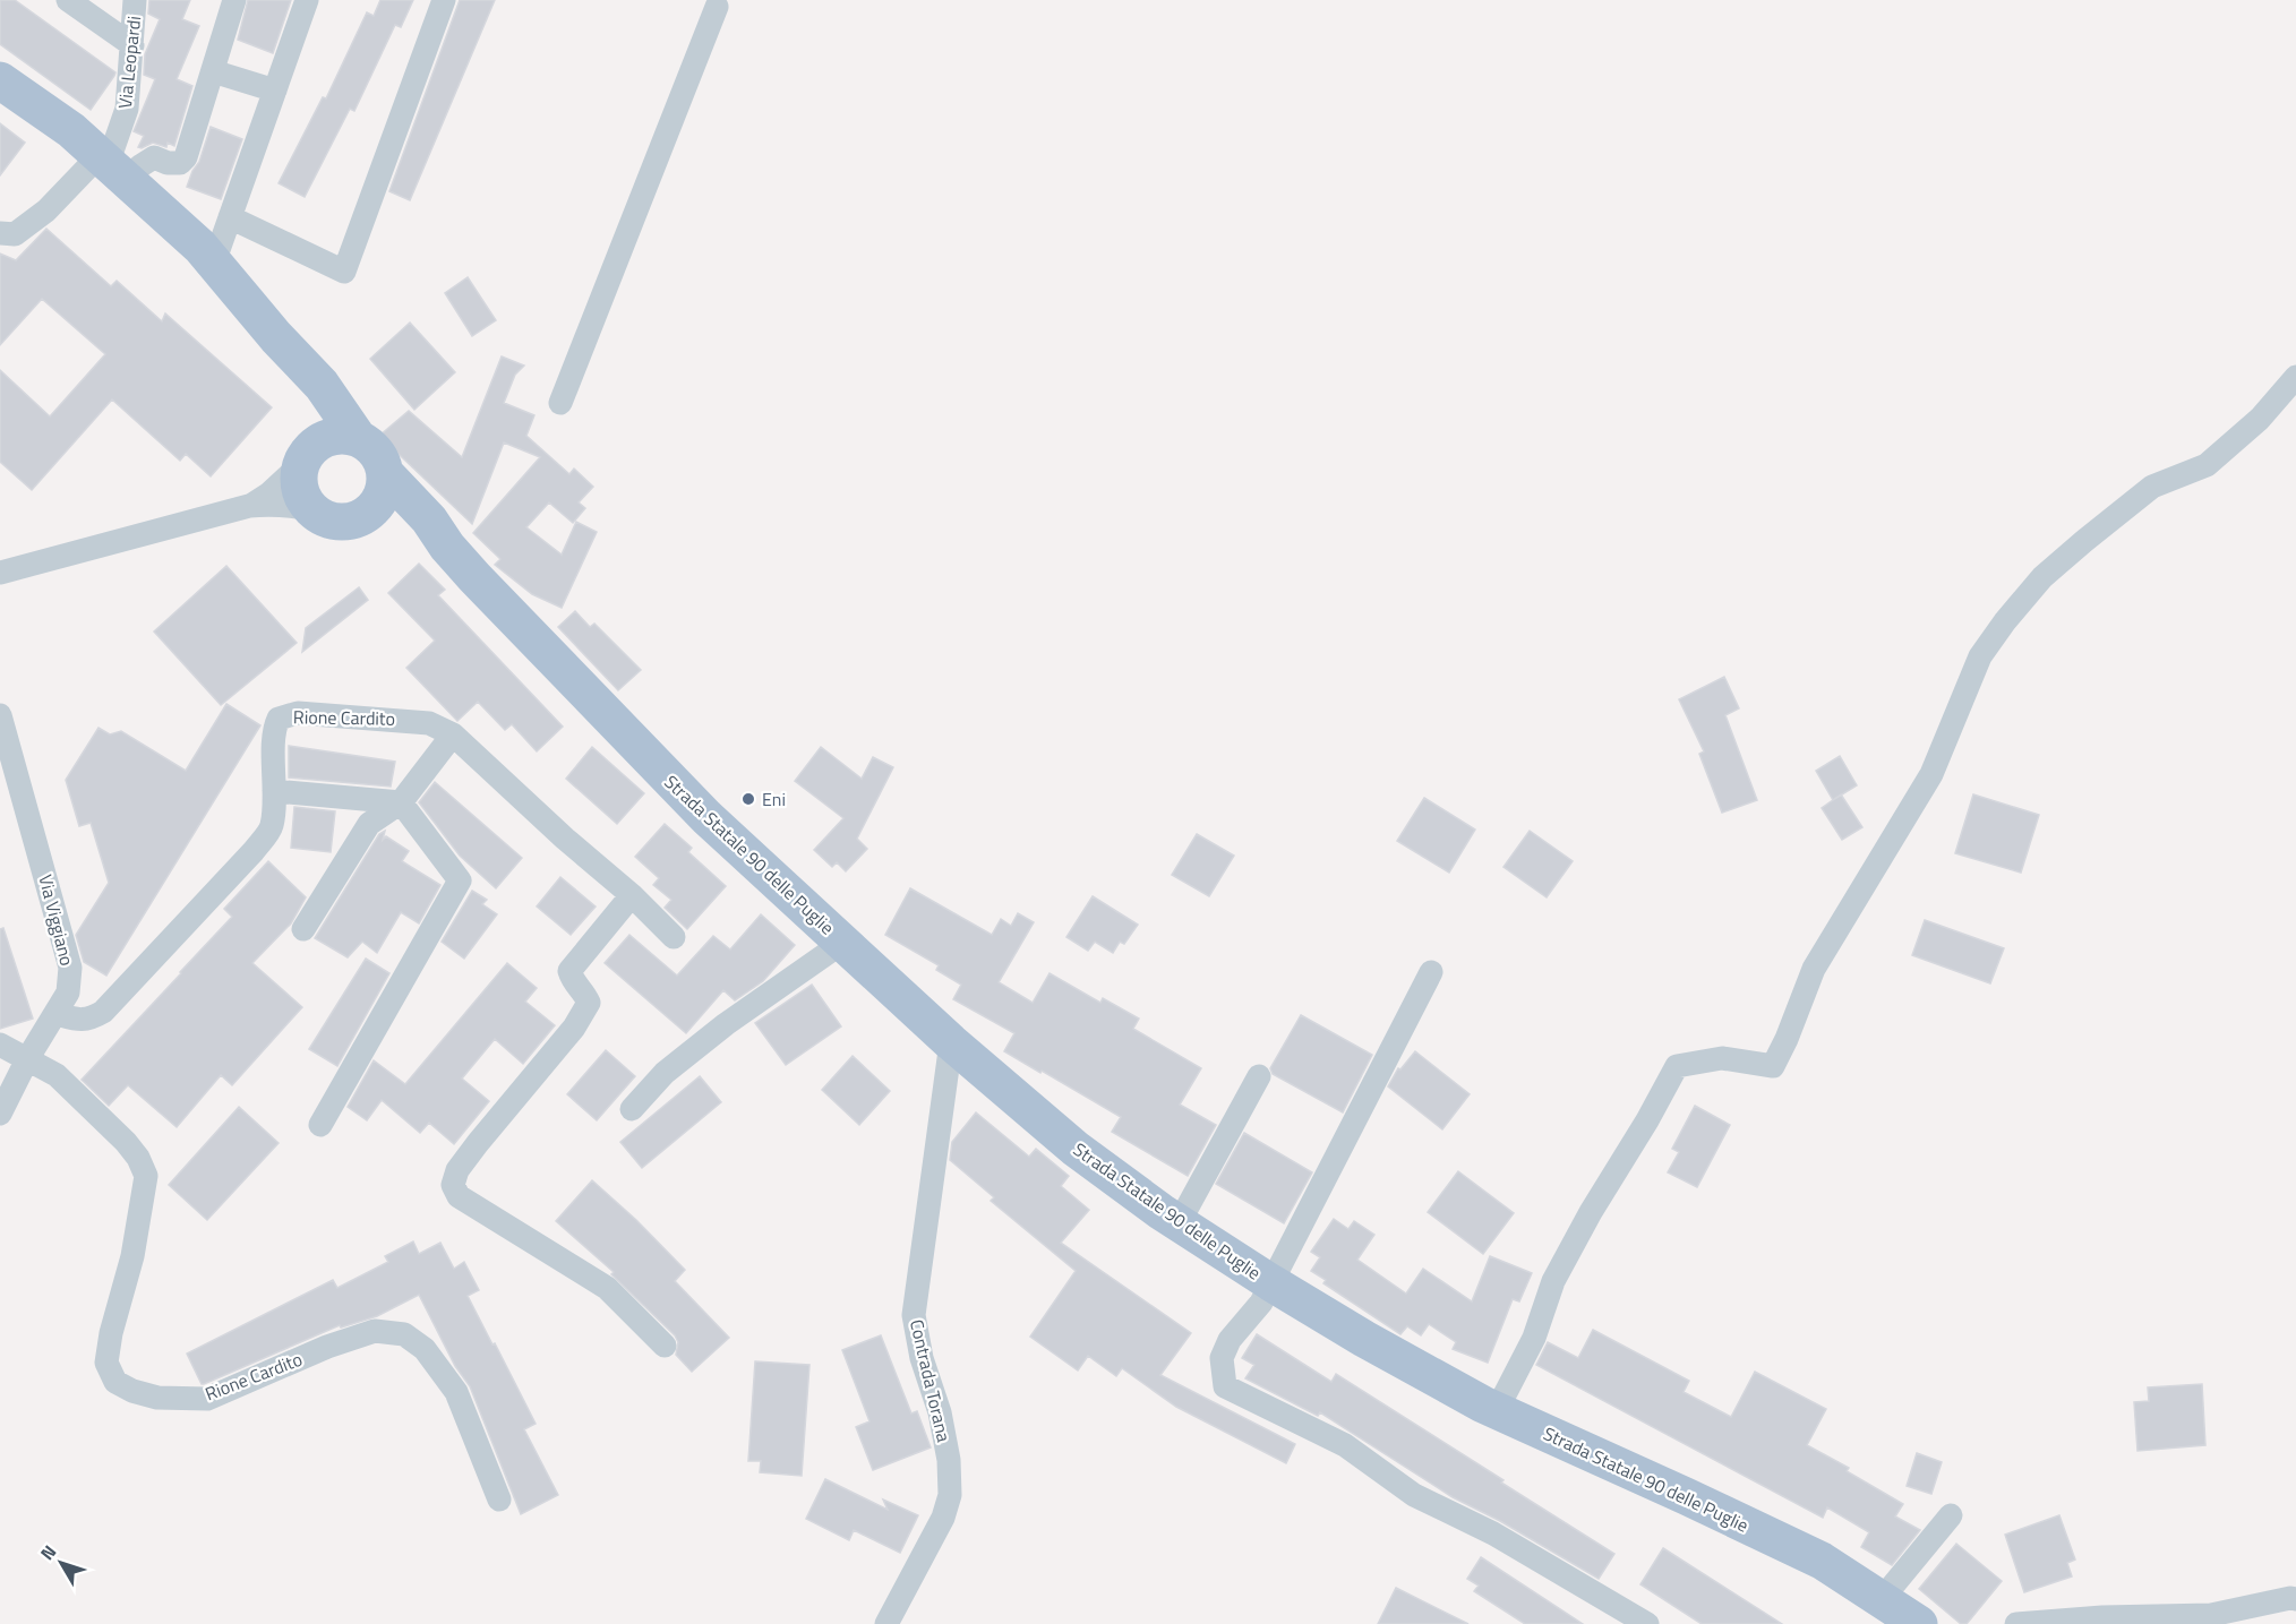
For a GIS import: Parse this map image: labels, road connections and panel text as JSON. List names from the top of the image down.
{
  "streets": {
    "main road": ["Strada Statale 90 delle Puglie"],
    "street": [
      "Via Leopardi",
      "Rione Cardito",
      "Via Viggiano",
      "Contrada Torana"
    ]
  },
  "crossings": [
    ["Via Leopardi", "Strada Statale 90 delle Puglie"],
    ["Rione Cardito", "Via Viggiano"],
    ["Strada Statale 90 delle Puglie", "Contrada Torana"]
  ],
  "places": ["Eni"],
  "north": "top left"
}
